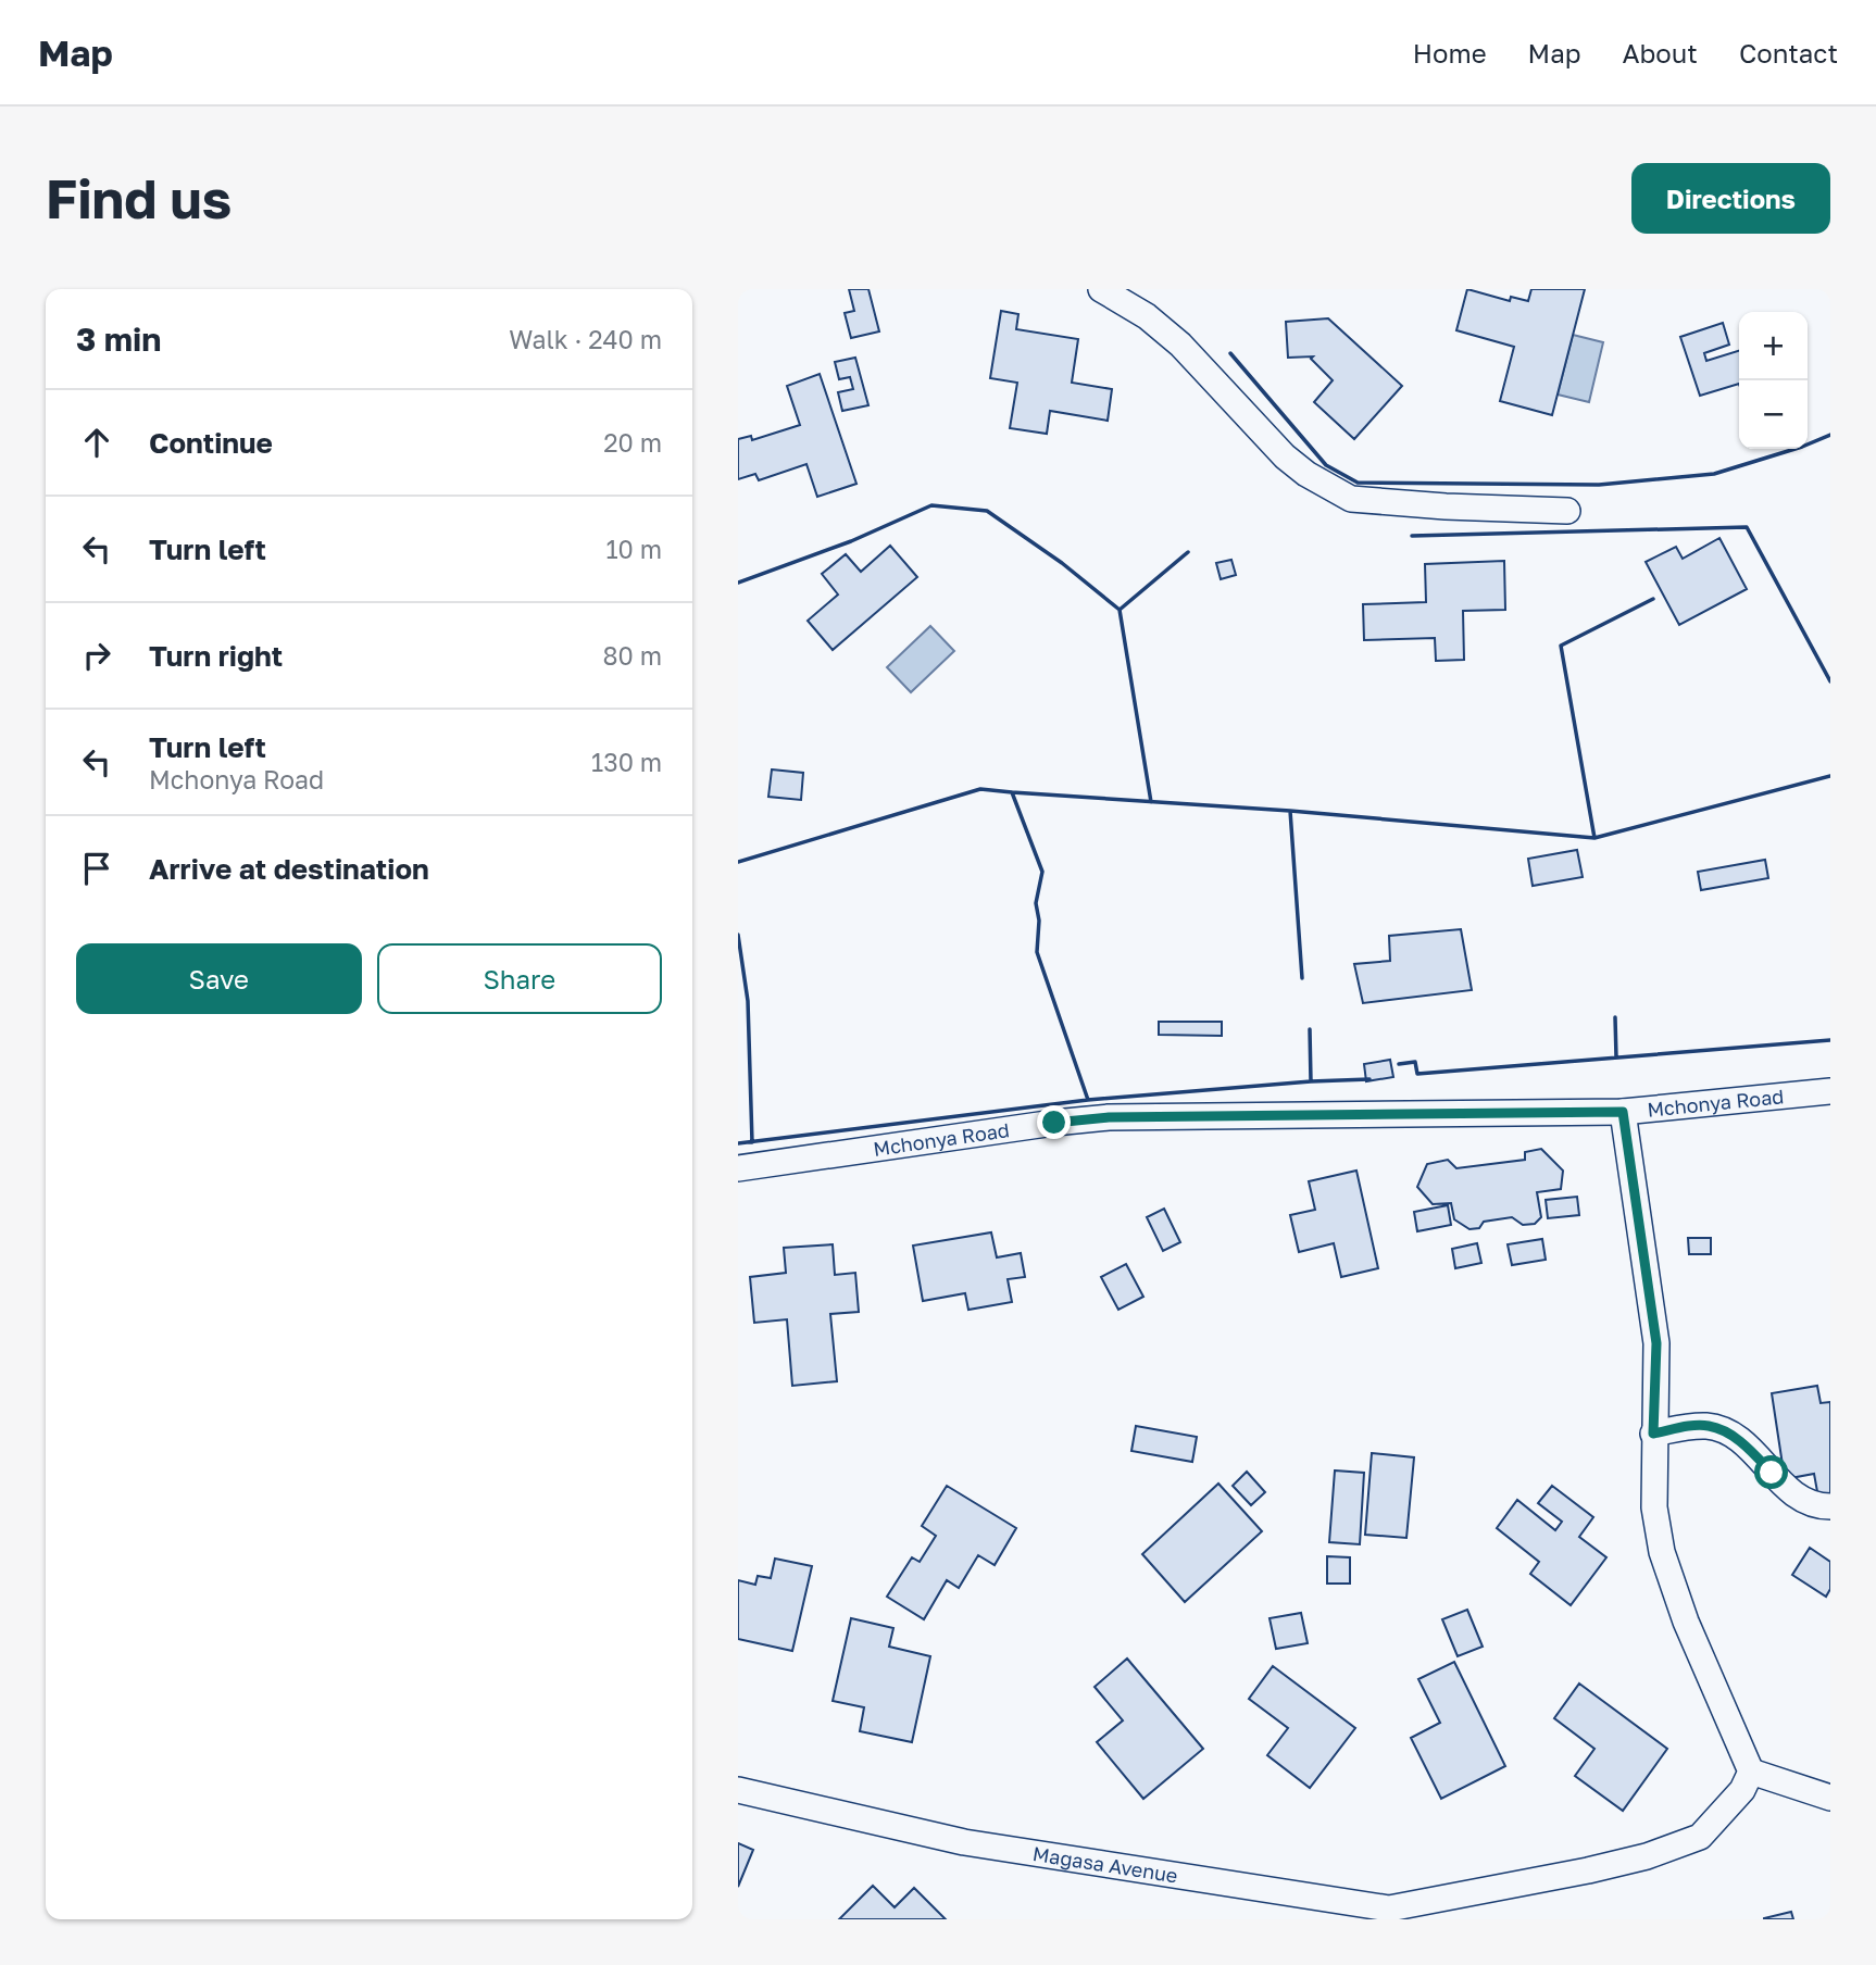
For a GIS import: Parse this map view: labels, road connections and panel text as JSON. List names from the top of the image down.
{
  "streets": {
    "street": ["Mchonya Road", "Magasa Avenue"]
  },
  "page": {
    "header": "Map",
    "nav": [
      "Home",
      "Map",
      "About",
      "Contact"
    ],
    "buttons": [
      "Directions",
      ["Save", "Share"]
    ],
    "title": "Find us",
    "heading": ["3 min", "Walk · 240 m"],
    "map_buttons": ["+", "−"],
    "list": [
      ["Continue", "20 m"],
      ["Turn left", "10 m"],
      ["Turn right", "80 m"],
      ["Turn left", "Mchonya Road", "130 m"],
      "Arrive at destination"
    ]
  }
}
